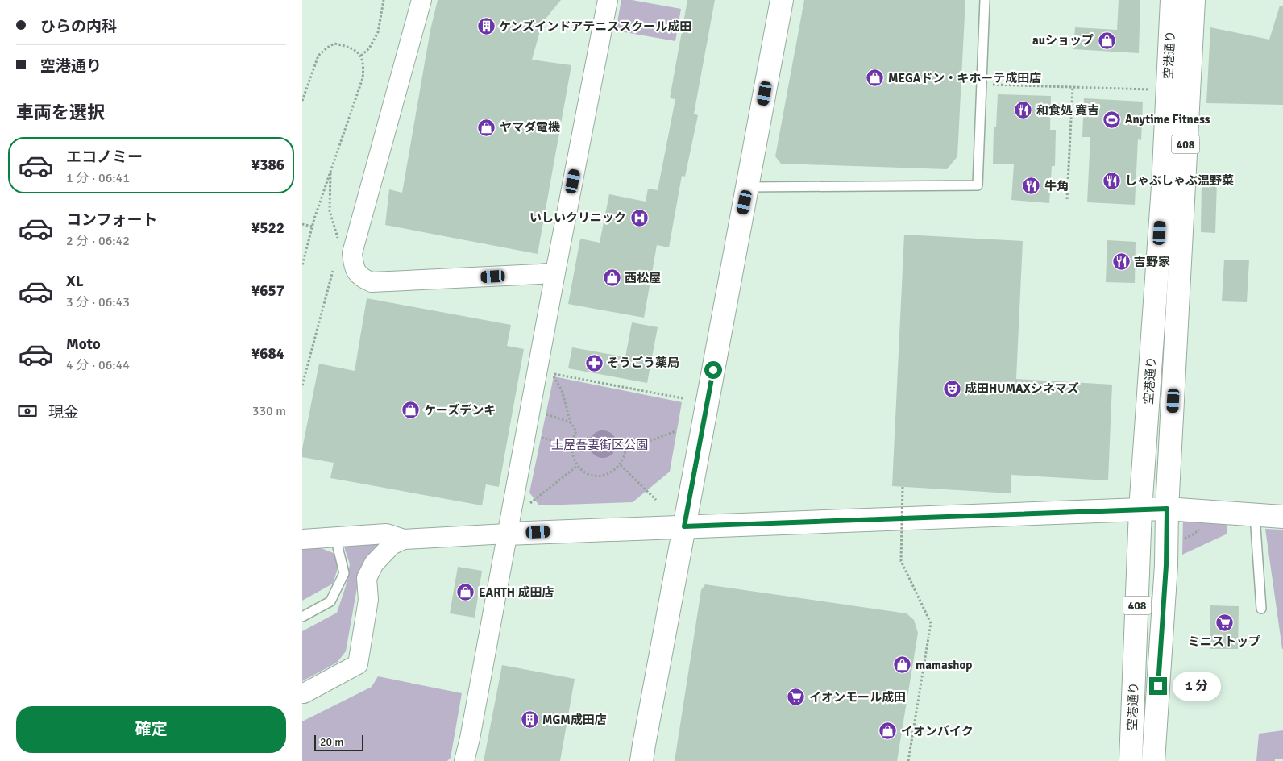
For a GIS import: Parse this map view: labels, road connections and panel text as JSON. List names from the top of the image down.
{
  "streets": {
    "main road": ["空港通り", "408"]
  },
  "parks": ["土屋吾妻街区公園"],
  "places": {
    "building": ["ケンズインドアテニススクール成田", "MGM成田店"],
    "shop": [
      "auショップ",
      "MEGAドン・キホーテ成田店",
      "ヤマダ電機",
      "西松屋",
      "ケーズデンキ",
      "EARTH 成田店",
      "mamashop",
      "イオンバイク"
    ],
    "restaurant": [
      "和食処 寛吉",
      "しゃぶしゃぶ温野菜",
      "牛角",
      "吉野家"
    ],
    "sports": ["Anytime Fitness"],
    "hospital": ["いしいクリニック"],
    "pharmacy": ["そうごう薬局"],
    "theatre": ["成田HUMAXシネマズ"],
    "supermarket": ["ミニストップ", "イオンモール成田"]
  },
  "scale_bar": "20 m",
  "page": {
    "banner": ["ひらの内科", "空港通り"],
    "heading": "車両を選択",
    "list": [
      {
        "name": "エコノミー",
        "note": "1 分 · 06:41",
        "value": "¥386"
      },
      {
        "name": "コンフォート",
        "note": "2 分 · 06:42",
        "value": "¥522"
      },
      {
        "name": "XL",
        "note": "3 分 · 06:43",
        "value": "¥657"
      },
      {
        "name": "Moto",
        "note": "4 分 · 06:44",
        "value": "¥684"
      }
    ],
    "pay": ["現金", "330 m"],
    "bubble": "1 分",
    "buttons": "確定",
    "scale": "20 m"
  }
}
